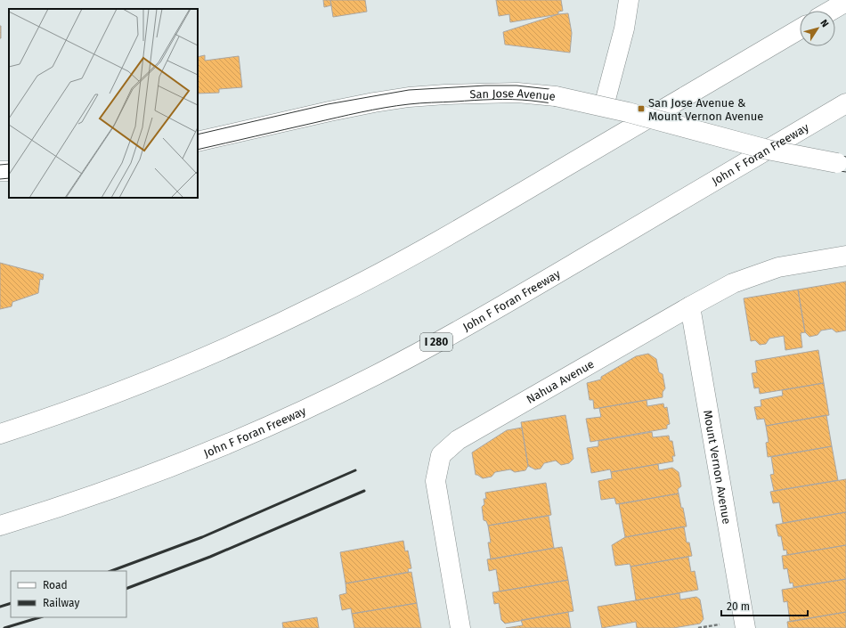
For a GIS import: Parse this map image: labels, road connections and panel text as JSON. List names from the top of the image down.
{
  "streets": {
    "main road": [
      "San Jose Avenue",
      "John F Foran Freeway",
      "I 280",
      "Nahua Avenue",
      "Mount Vernon Avenue"
    ]
  },
  "crossings": [
    ["Nahua Avenue", "Mount Vernon Avenue"]
  ],
  "places": {
    "transit": ["San Jose Avenue & Mount Vernon Avenue"]
  },
  "legend": ["Road", "Railway"],
  "scale_bar": "20 m",
  "north": "top right"
}
